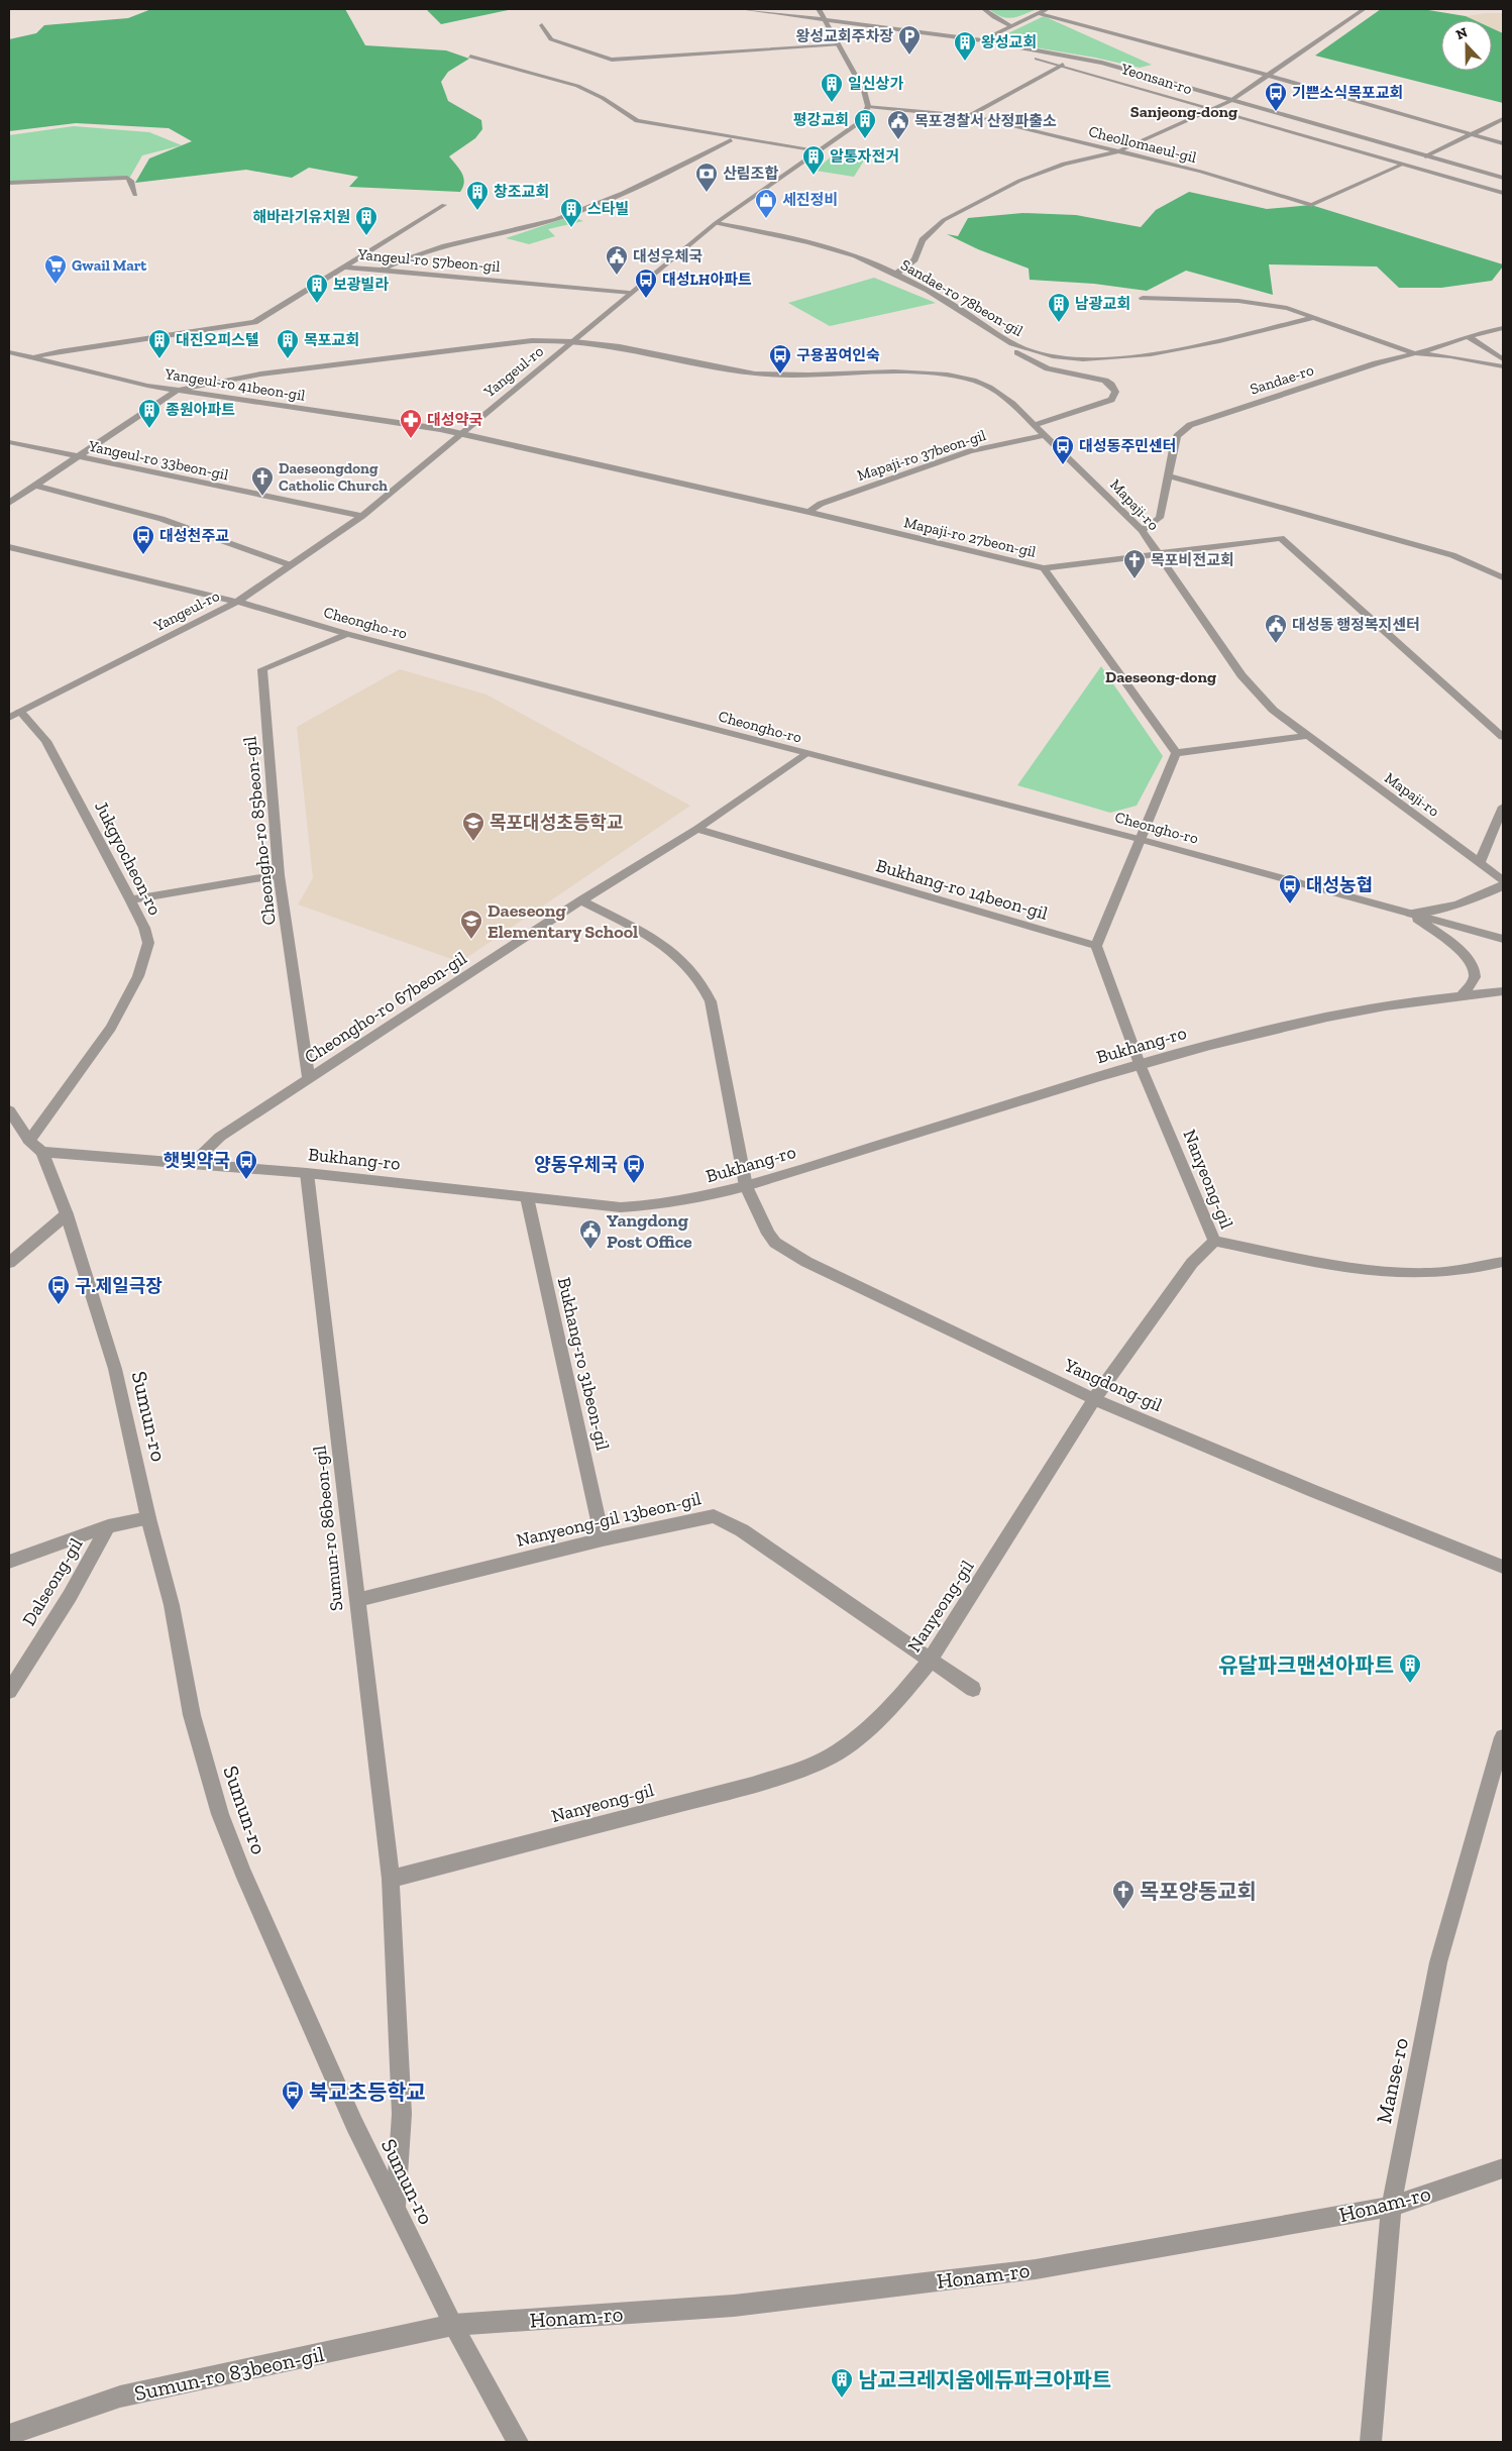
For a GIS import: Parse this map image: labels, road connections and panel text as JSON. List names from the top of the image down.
{
  "streets": {
    "street": [
      "Yeonsan-ro",
      "Cheollomaeul-gil",
      "Yangeul-ro 57beon-gil",
      "Sandae-ro 78beon-gil",
      "Yangeul-ro",
      "Sandae-ro",
      "Yangeul-ro 41beon-gil",
      "Mapaji-ro 37beon-gil",
      "Yangeul-ro 33beon-gil",
      "Mapaji-ro",
      "Mapaji-ro 27beon-gil",
      "Cheongho-ro",
      "Cheongho-ro 85beon-gil",
      "Jukgyocheon-ro",
      "Bukhang-ro 14beon-gil",
      "Cheongho-ro 67beon-gil",
      "Bukhang-ro",
      "Nanyeong-gil",
      "Bukhang-ro 31beon-gil",
      "Yangdong-gil",
      "Sumun-ro",
      "Nanyeong-gil 13beon-gil",
      "Sumun-ro 86beon-gil",
      "Dalseong-gil",
      "Manse-ro",
      "Honam-ro",
      "Sumun-ro 83beon-gil"
    ]
  },
  "crossings": [
    ["Yeonsan-ro", "Cheollomaeul-gil"],
    ["Cheollomaeul-gil", "Yangeul-ro"],
    ["Yangeul-ro 57beon-gil", "Yangeul-ro"],
    ["Yangeul-ro 57beon-gil", "Yangeul-ro 41beon-gil"],
    ["Sandae-ro 78beon-gil", "Yangeul-ro"],
    ["Yangeul-ro", "Yangeul-ro 41beon-gil"],
    ["Yangeul-ro", "Yangeul-ro 33beon-gil"],
    ["Yangeul-ro", "Mapaji-ro"],
    ["Yangeul-ro", "Cheongho-ro"],
    ["Yangeul-ro", "Jukgyocheon-ro"],
    ["Sandae-ro", "Mapaji-ro"],
    ["Yangeul-ro 41beon-gil", "Mapaji-ro 37beon-gil"],
    ["Yangeul-ro 41beon-gil", "Mapaji-ro"],
    ["Yangeul-ro 41beon-gil", "Mapaji-ro 27beon-gil"],
    ["Mapaji-ro 37beon-gil", "Mapaji-ro"],
    ["Mapaji-ro 37beon-gil", "Mapaji-ro 27beon-gil"],
    ["Mapaji-ro", "Mapaji-ro 27beon-gil"],
    ["Cheongho-ro", "Cheongho-ro 85beon-gil"],
    ["Cheongho-ro", "Cheongho-ro 67beon-gil"],
    ["Cheongho-ro 85beon-gil", "Cheongho-ro 67beon-gil"],
    ["Jukgyocheon-ro", "Bukhang-ro"],
    ["Jukgyocheon-ro", "Sumun-ro"],
    ["Bukhang-ro 14beon-gil", "Cheongho-ro 67beon-gil"],
    ["Cheongho-ro 67beon-gil", "Bukhang-ro"],
    ["Cheongho-ro 67beon-gil", "Yangdong-gil"],
    ["Bukhang-ro", "Nanyeong-gil"],
    ["Bukhang-ro", "Bukhang-ro 31beon-gil"],
    ["Bukhang-ro", "Yangdong-gil"],
    ["Bukhang-ro", "Sumun-ro"],
    ["Bukhang-ro", "Sumun-ro 86beon-gil"],
    ["Nanyeong-gil", "Yangdong-gil"],
    ["Nanyeong-gil", "Nanyeong-gil 13beon-gil"],
    ["Nanyeong-gil", "Sumun-ro 86beon-gil"],
    ["Bukhang-ro 31beon-gil", "Nanyeong-gil 13beon-gil"],
    ["Sumun-ro", "Sumun-ro 86beon-gil"],
    ["Sumun-ro", "Honam-ro"],
    ["Sumun-ro", "Sumun-ro 83beon-gil"],
    ["Nanyeong-gil 13beon-gil", "Sumun-ro 86beon-gil"],
    ["Manse-ro", "Honam-ro"],
    ["Honam-ro", "Sumun-ro 83beon-gil"]
  ],
  "districts": ["Sanjeong-dong", "Daeseong-dong"],
  "places": {
    "parking": ["왕성교회주차장"],
    "building": [
      "왕성교회",
      "일신상가",
      "평강교회",
      "알통자전거",
      "창조교회",
      "스타빌",
      "해바라기유치원",
      "보광빌라",
      "남광교회",
      "대진오피스텔",
      "목포교회",
      "종원아파트",
      "유달파크맨션아파트",
      "남교크레지움에듀파크아파트"
    ],
    "bus stop": [
      "기쁜소식목포교회",
      "대성LH아파트",
      "구용꿈여인숙",
      "대성동주민센터",
      "대성천주교",
      "대성농협",
      "햇빛약국",
      "양동우체국",
      "구.제일극장",
      "북교초등학교"
    ],
    "public building": [
      "목포경찰서 산정파출소",
      "대성우체국",
      "대성동 행정복지센터",
      "Yangdong Post Office"
    ],
    "bank": ["산림조합"],
    "shop": ["세진정비"],
    "supermarket": ["Gwail Mart"],
    "pharmacy": ["대성약국"],
    "church": ["Daeseongdong Catholic Church", "목포비전교회", "목포양동교회"],
    "school or university": ["목포대성초등학교", "Daeseong Elementary School"]
  },
  "north": "top"
}
